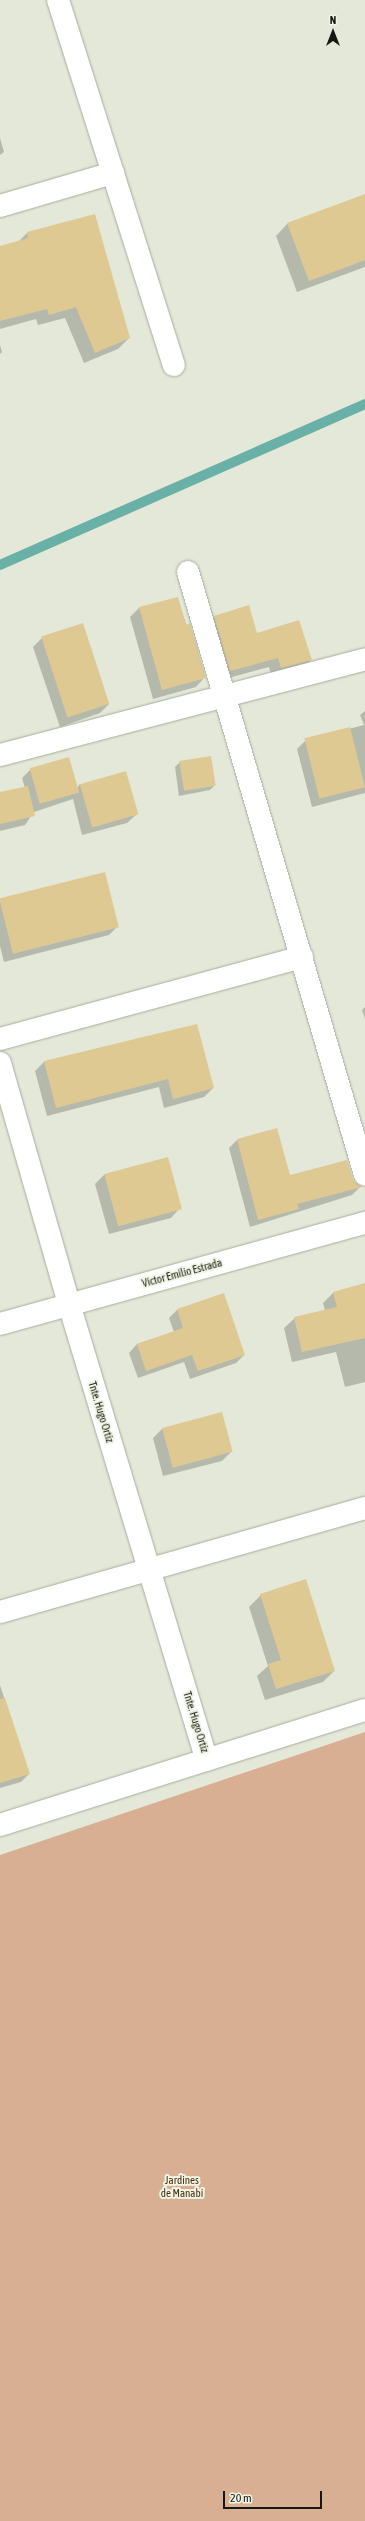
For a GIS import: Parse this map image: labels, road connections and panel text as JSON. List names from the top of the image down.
{
  "streets": {
    "street": ["Víctor Emilio Estrada", "Tnte. Hugo Ortíz"]
  },
  "crossings": [
    ["Víctor Emilio Estrada", "Tnte. Hugo Ortíz"]
  ],
  "parks": ["Jardines de Manabí"],
  "scale_bar": "20 m",
  "north": "top"
}
